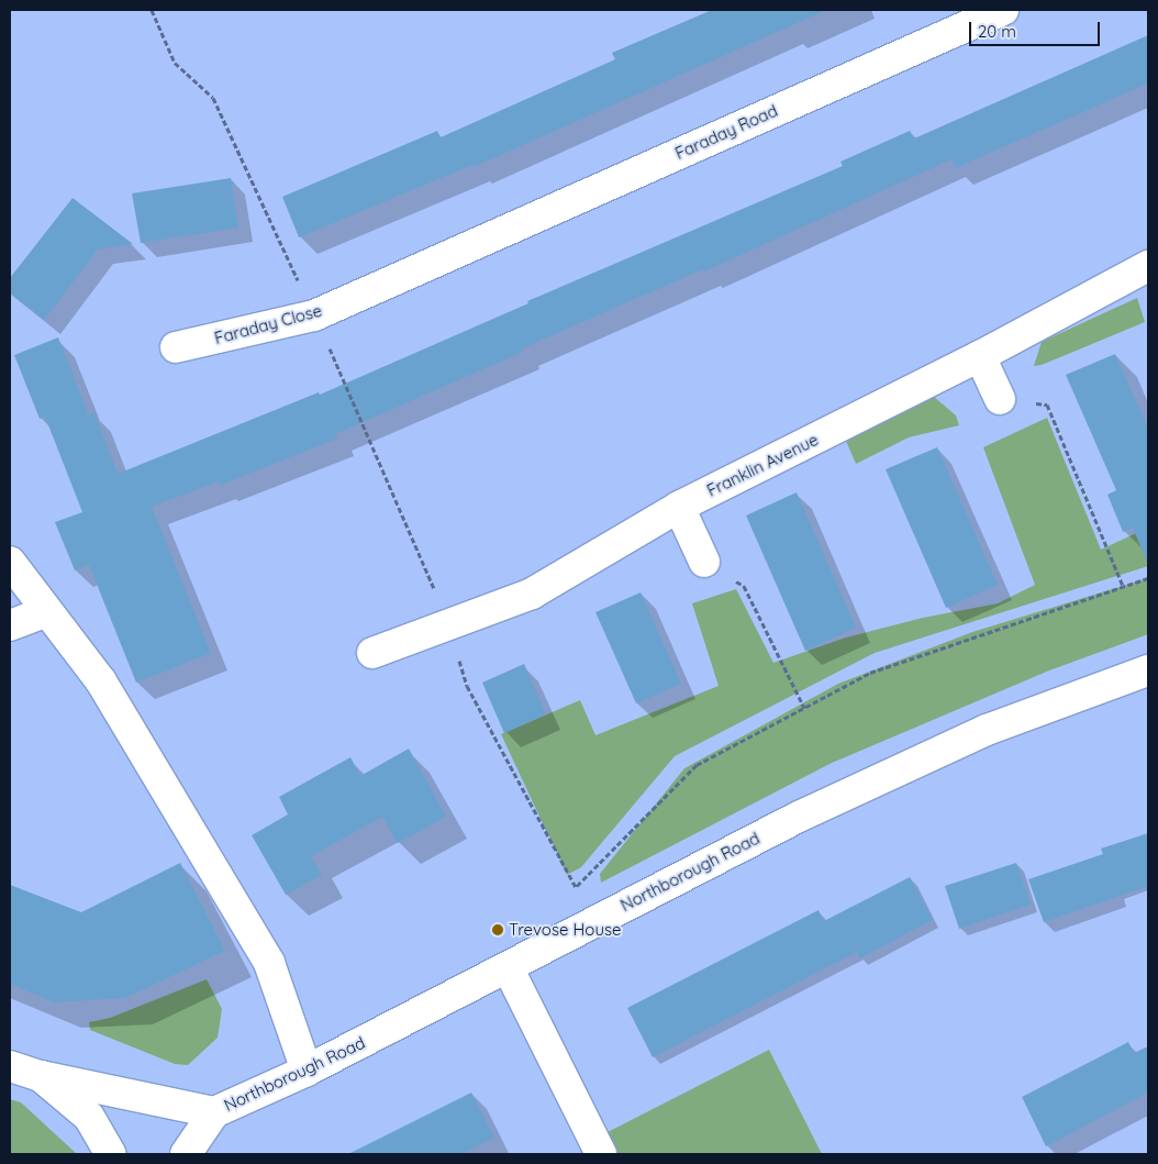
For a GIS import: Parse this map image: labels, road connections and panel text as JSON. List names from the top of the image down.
{
  "streets": {
    "street": [
      "Faraday Road",
      "Faraday Close",
      "Franklin Avenue",
      "Northborough Road"
    ]
  },
  "crossings": [
    ["Faraday Road", "Faraday Close"]
  ],
  "places": ["Trevose House"],
  "scale_bar": "20 m"
}
